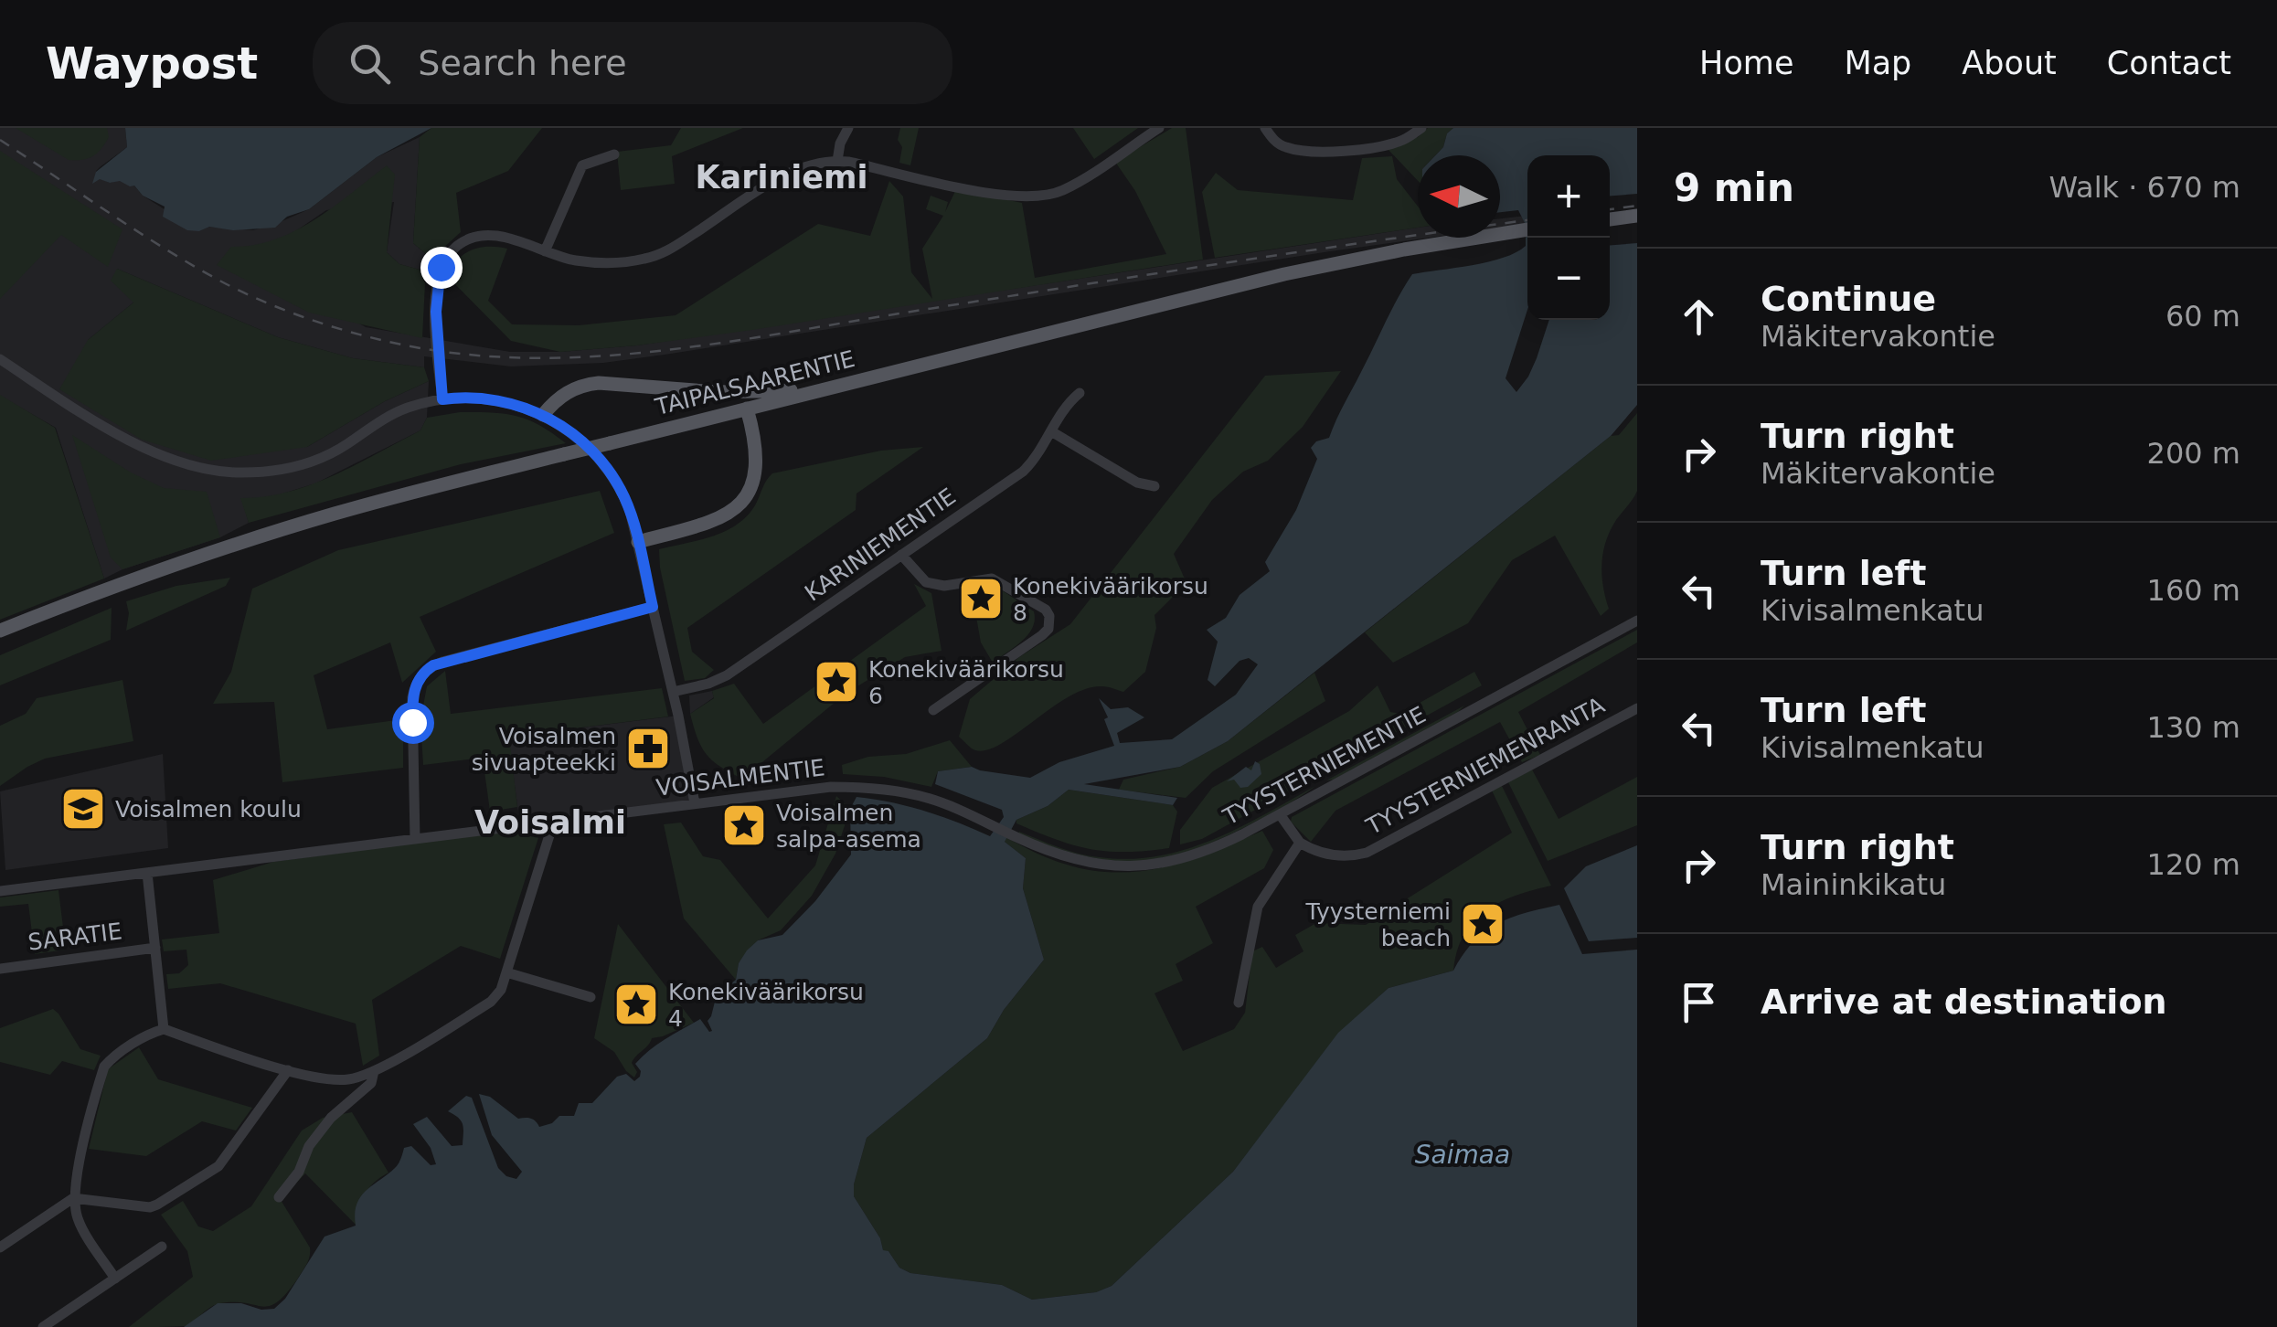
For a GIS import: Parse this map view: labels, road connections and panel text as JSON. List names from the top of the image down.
{
  "streets": {
    "main road": ["TAIPALSAARENTIE"],
    "street": [
      "KARINIEMENTIE",
      "TYYSTERNIEMENTIE",
      "TYYSTERNIEMENRANTA",
      "VOISALMENTIE",
      "SARATIE"
    ]
  },
  "crossings": [
    ["TYYSTERNIEMENTIE", "VOISALMENTIE"]
  ],
  "districts": ["Kariniemi", "Voisalmi"],
  "water": ["Saimaa"],
  "places": {
    "place": [
      "Konekiväärikorsu 8",
      "Konekiväärikorsu 6",
      "Voisalmen salpa-asema",
      "Tyysterniemi beach",
      "Konekiväärikorsu 4"
    ],
    "pharmacy": ["Voisalmen sivuapteekki"],
    "school or university": ["Voisalmen koulu"]
  },
  "north": "left",
  "page": {
    "header": "Waypost",
    "search": "Search here",
    "nav": [
      "Home",
      "Map",
      "About",
      "Contact"
    ],
    "heading": ["9 min", "Walk · 670 m"],
    "map_buttons": ["+", "−"],
    "list": [
      ["Continue", "Mäkitervakontie", "60 m"],
      ["Turn right", "Mäkitervakontie", "200 m"],
      ["Turn left", "Kivisalmenkatu", "160 m"],
      ["Turn left", "Kivisalmenkatu", "130 m"],
      ["Turn right", "Maininkikatu", "120 m"],
      "Arrive at destination"
    ]
  }
}
